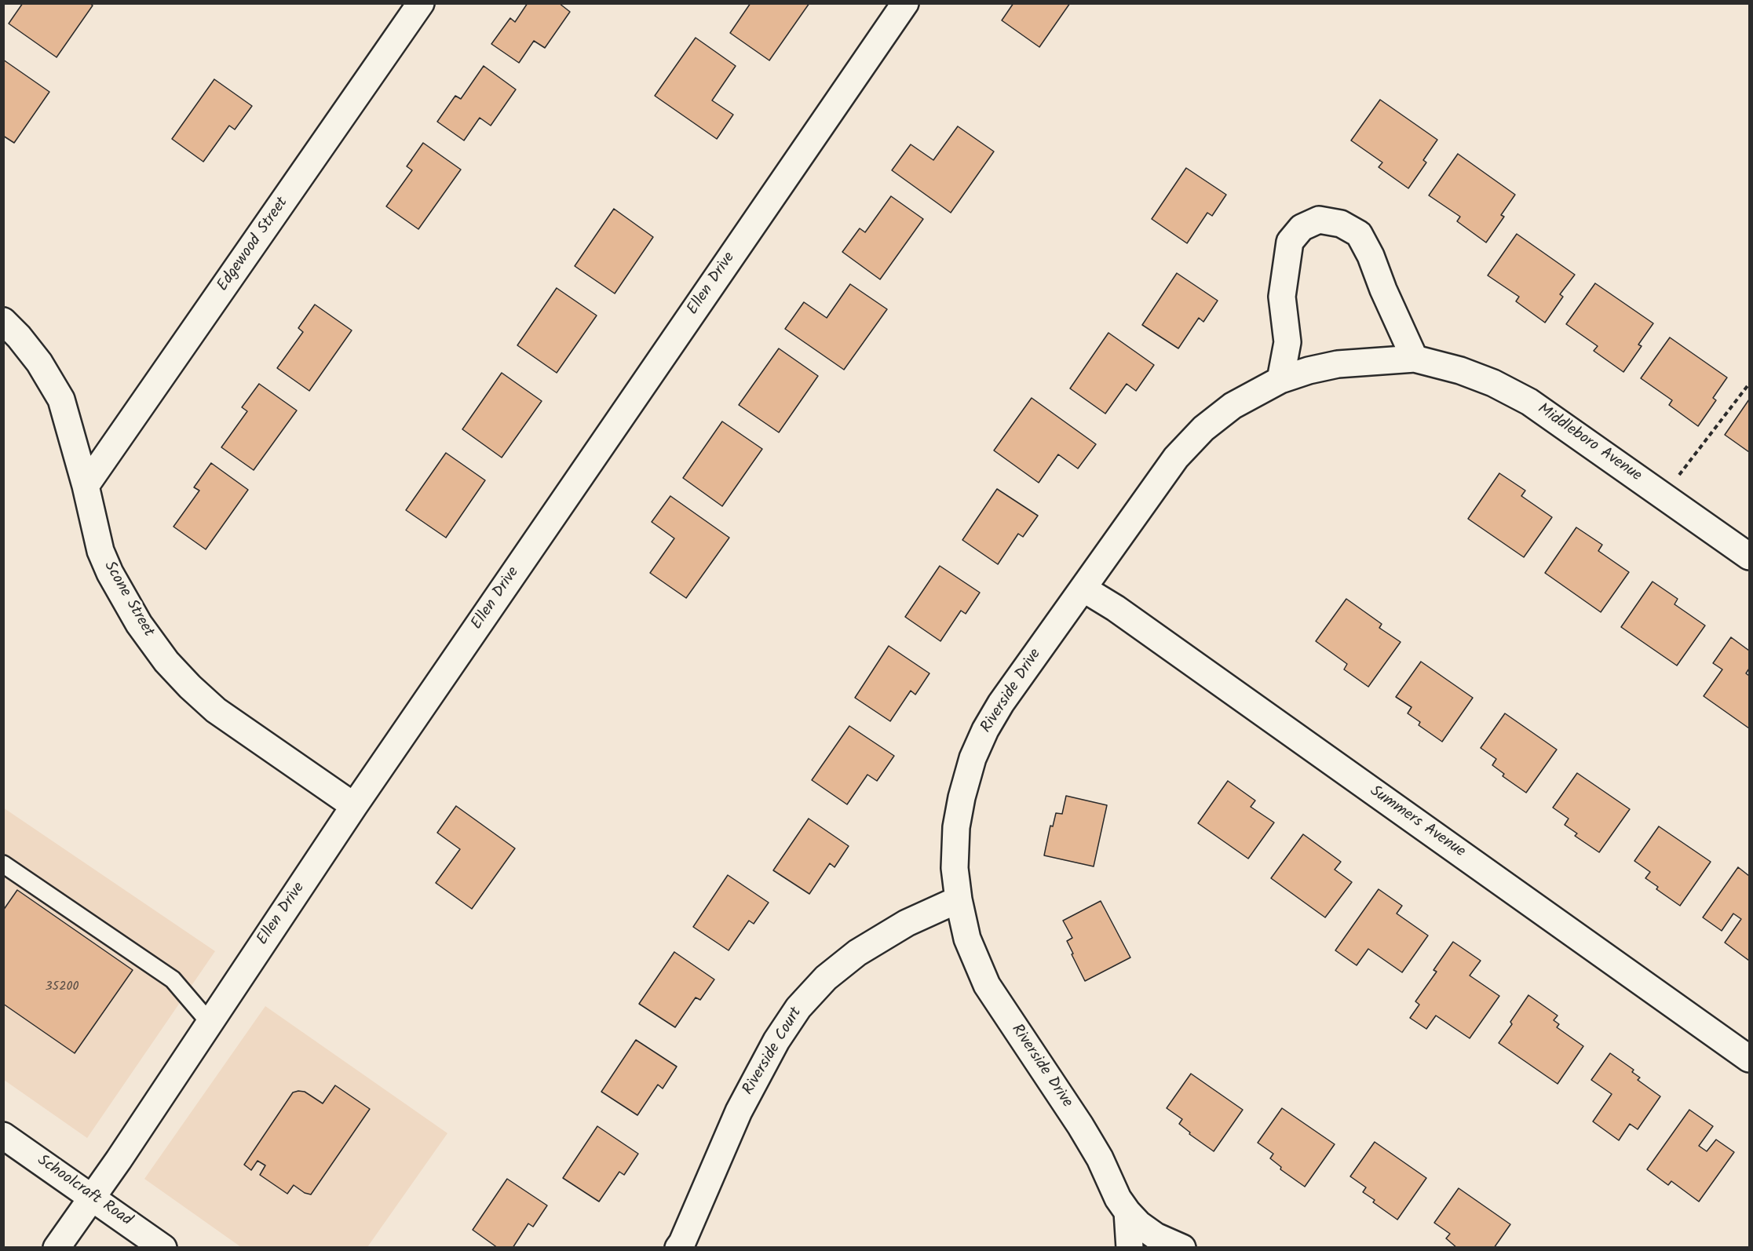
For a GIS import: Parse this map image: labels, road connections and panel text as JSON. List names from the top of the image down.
{
  "streets": {
    "street": [
      "Edgewood Street",
      "Ellen Drive",
      "Middleboro Avenue",
      "Scone Street",
      "Riverside Drive",
      "Summers Avenue",
      "Riverside Court",
      "Schoolcraft Road"
    ]
  },
  "crossings": [
    ["Edgewood Street", "Scone Street"],
    ["Ellen Drive", "Scone Street"],
    ["Ellen Drive", "Schoolcraft Road"],
    ["Middleboro Avenue", "Riverside Drive"],
    ["Riverside Drive", "Summers Avenue"],
    ["Riverside Drive", "Riverside Court"]
  ],
  "house_numbers": ["35200"]
}
